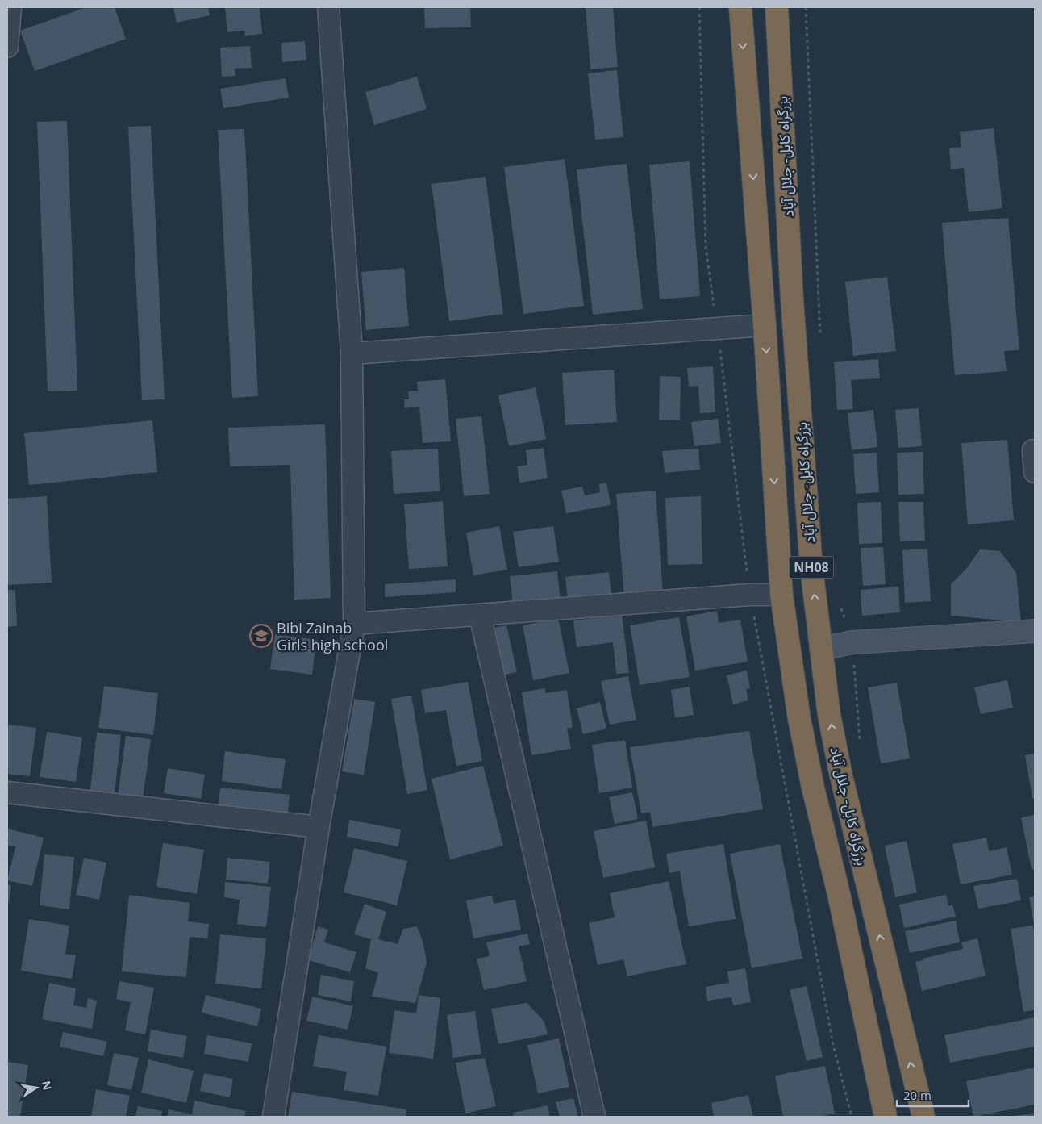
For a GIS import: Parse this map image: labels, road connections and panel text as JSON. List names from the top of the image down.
{
  "streets": {
    "highway": ["بزرگراه کابل- جلال آباد", "NH08"]
  },
  "places": {
    "school or university": ["Bibi Zainab Girls high school"]
  },
  "scale_bar": "20 m",
  "north": "right"
}
